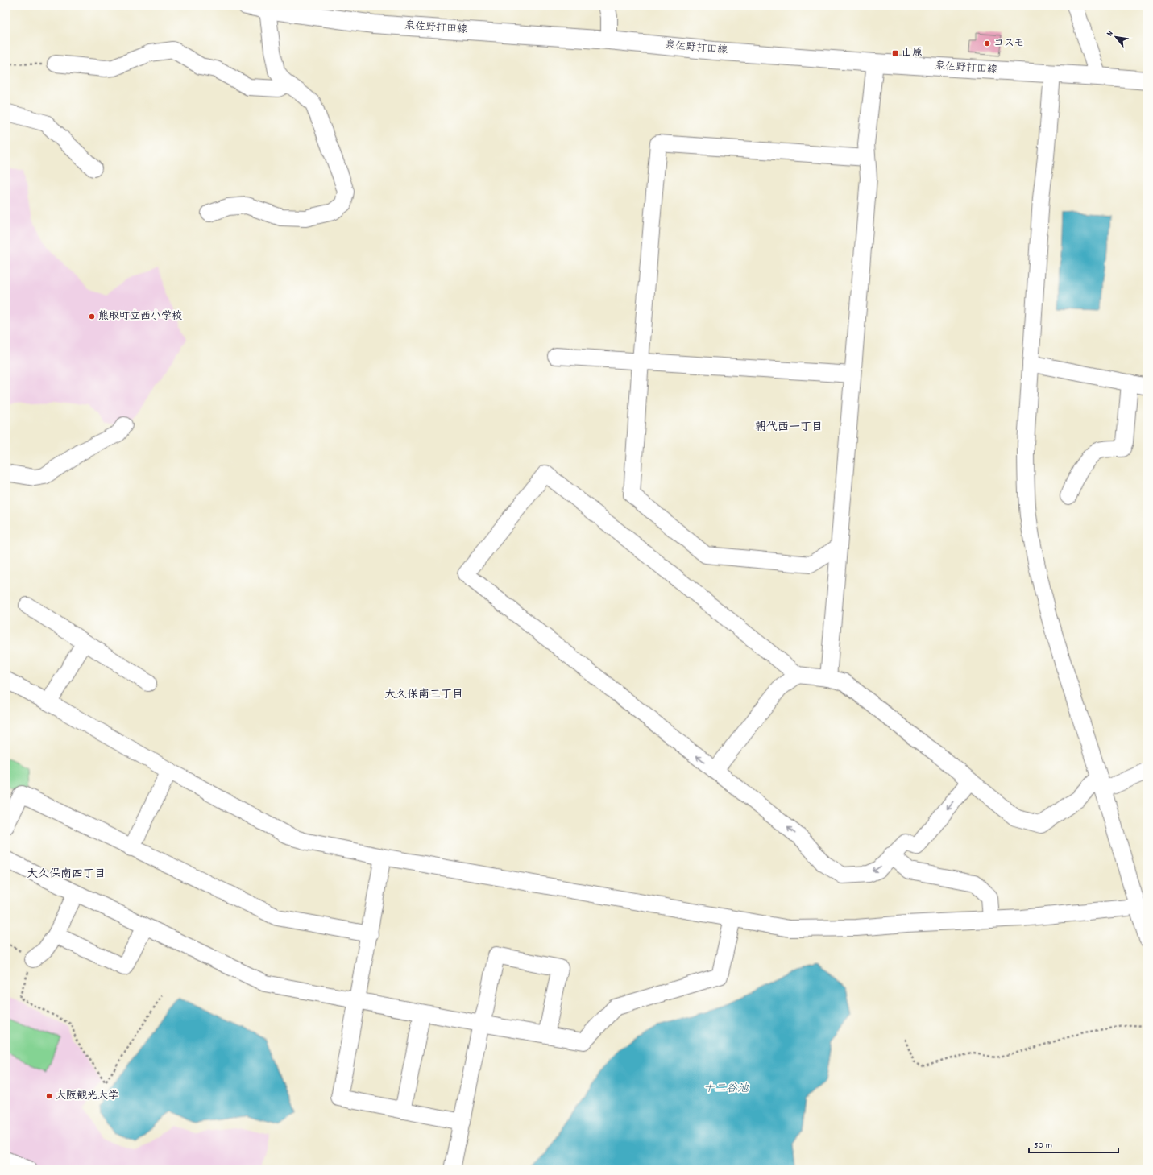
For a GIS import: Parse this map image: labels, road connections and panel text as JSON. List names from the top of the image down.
{
  "streets": {
    "main road": ["泉佐野打田線"]
  },
  "districts": ["朝代西一丁目", "大久保南三丁目", "大久保南四丁目"],
  "water": ["十二谷池"],
  "places": {
    "other": ["コスモ", "熊取町立西小学校", "大阪観光大学"],
    "transit": ["山原"]
  },
  "scale_bar": "50 m",
  "north": "top left"
}
